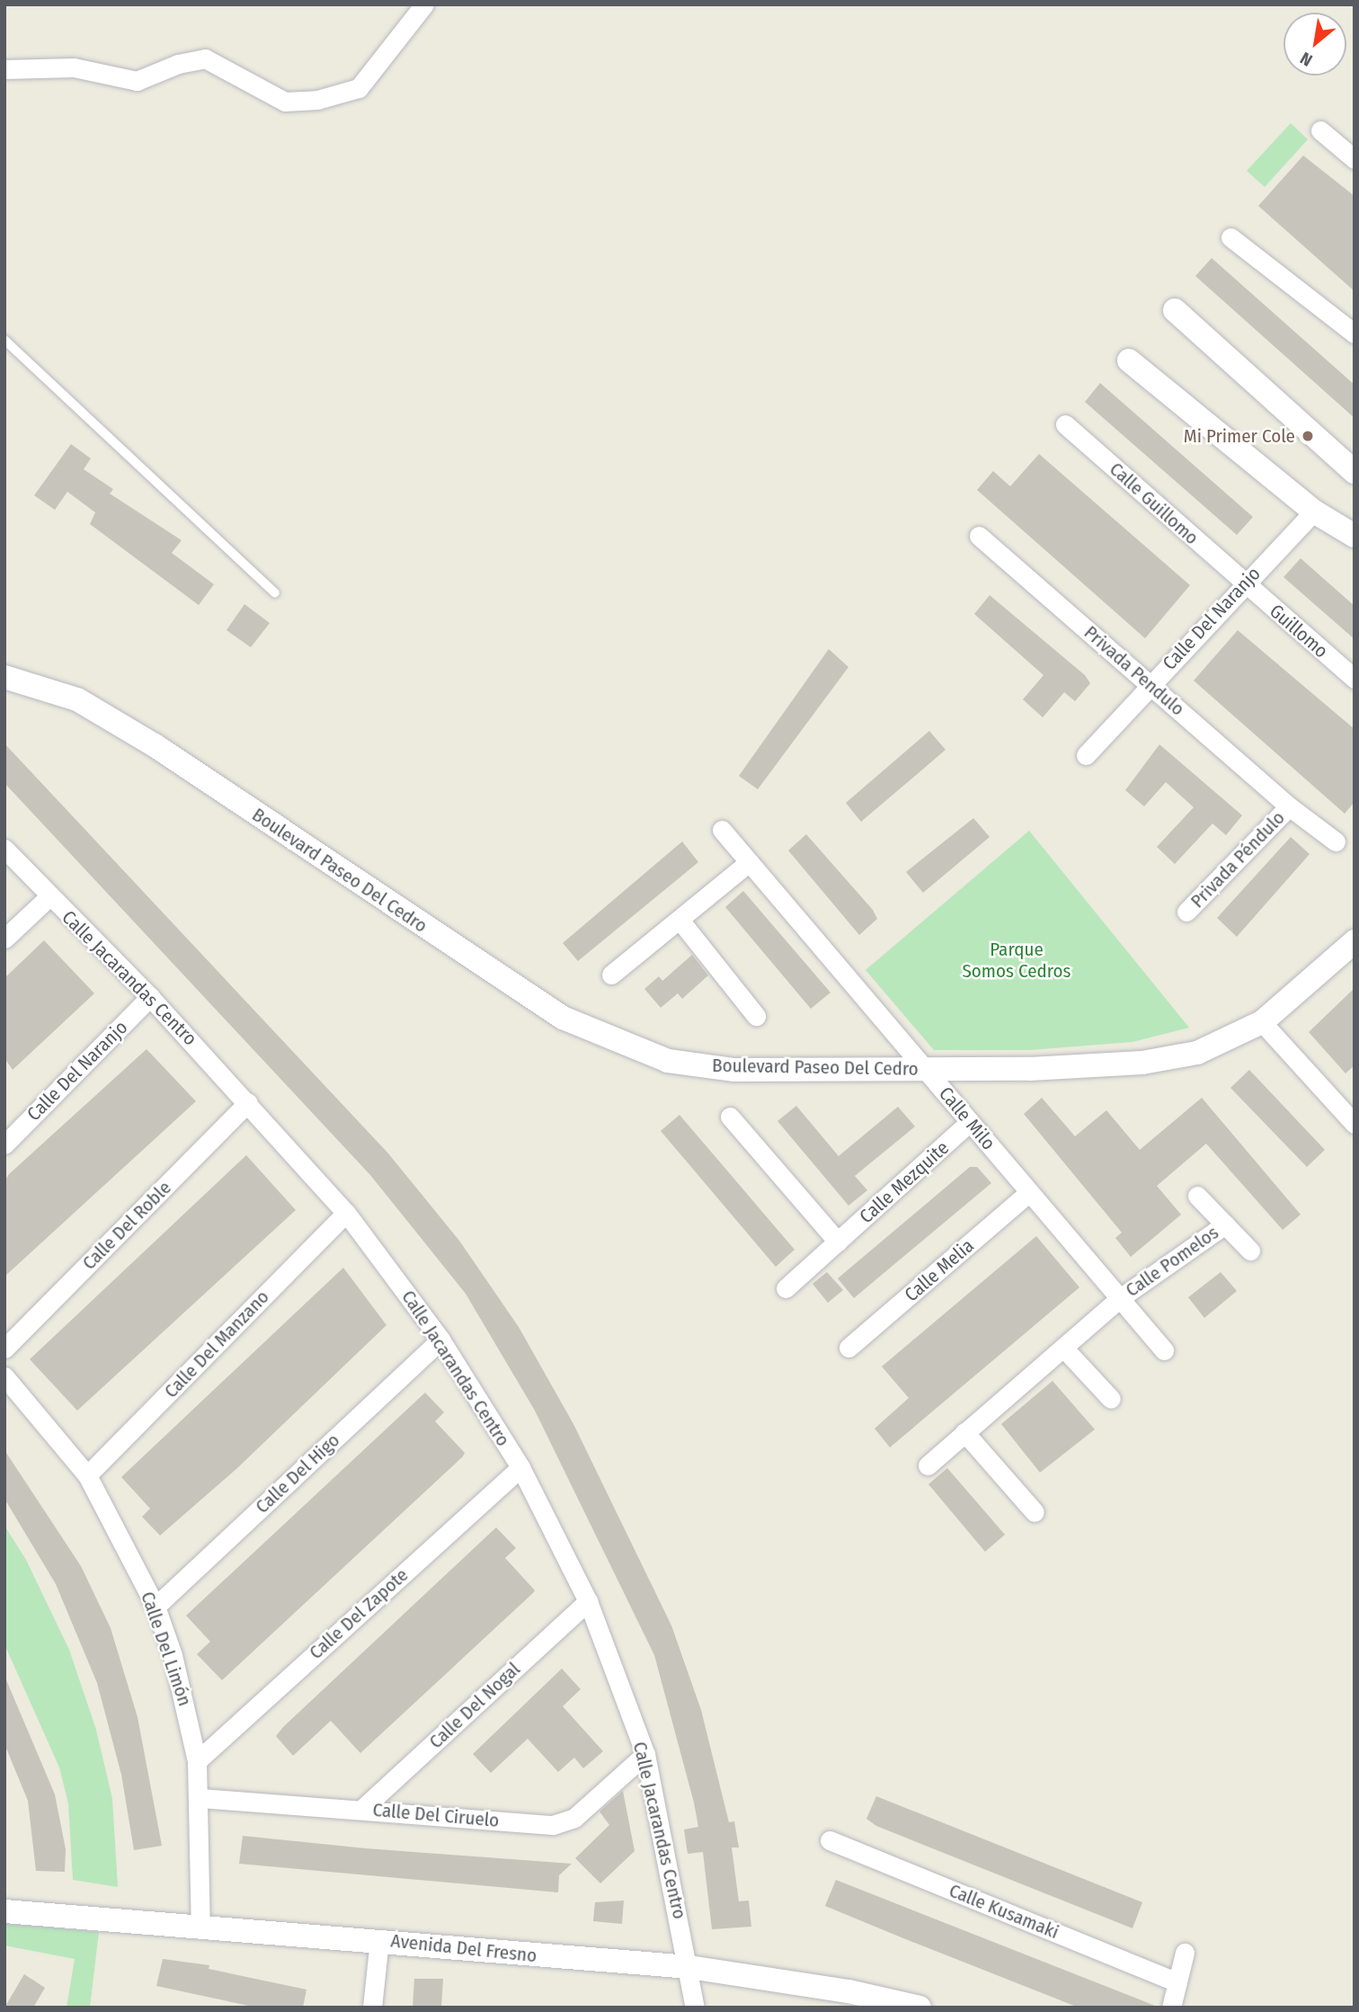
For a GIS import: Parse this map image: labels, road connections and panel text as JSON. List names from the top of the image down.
{
  "streets": {
    "street": [
      "Calle Guillomo",
      "Calle Del Naranjo",
      "Guillomo",
      "Privada Pendulo",
      "Privada Péndulo",
      "Boulevard Paseo Del Cedro",
      "Calle Jacarandas Centro",
      "Calle Milo",
      "Calle Mezquite",
      "Calle Del Roble",
      "Calle Pomelos",
      "Calle Melia",
      "Calle Del Manzano",
      "Calle Del Higo",
      "Calle Del Zapote",
      "Calle Del Limón",
      "Calle Del Nogal",
      "Calle Del Ciruelo",
      "Calle Kusamaki",
      "Avenida Del Fresno"
    ]
  },
  "crossings": [
    ["Calle Guillomo", "Calle Del Naranjo"],
    ["Calle Guillomo", "Guillomo"],
    ["Calle Del Naranjo", "Guillomo"],
    ["Calle Del Naranjo", "Privada Pendulo"],
    ["Calle Del Naranjo", "Calle Jacarandas Centro"],
    ["Privada Pendulo", "Privada Péndulo"],
    ["Boulevard Paseo Del Cedro", "Calle Milo"],
    ["Calle Jacarandas Centro", "Calle Del Roble"],
    ["Calle Jacarandas Centro", "Calle Del Manzano"],
    ["Calle Jacarandas Centro", "Calle Del Higo"],
    ["Calle Jacarandas Centro", "Calle Del Zapote"],
    ["Calle Jacarandas Centro", "Calle Del Nogal"],
    ["Calle Jacarandas Centro", "Calle Del Ciruelo"],
    ["Calle Jacarandas Centro", "Avenida Del Fresno"],
    ["Calle Milo", "Calle Mezquite"],
    ["Calle Milo", "Calle Pomelos"],
    ["Calle Milo", "Calle Melia"],
    ["Calle Del Manzano", "Calle Del Limón"],
    ["Calle Del Higo", "Calle Del Limón"],
    ["Calle Del Zapote", "Calle Del Limón"],
    ["Calle Del Limón", "Calle Del Ciruelo"],
    ["Calle Del Limón", "Avenida Del Fresno"],
    ["Calle Del Nogal", "Calle Del Ciruelo"]
  ],
  "parks": ["Parque Somos Cedros"],
  "places": ["Mi Primer Cole"],
  "north": "bottom left"
}
